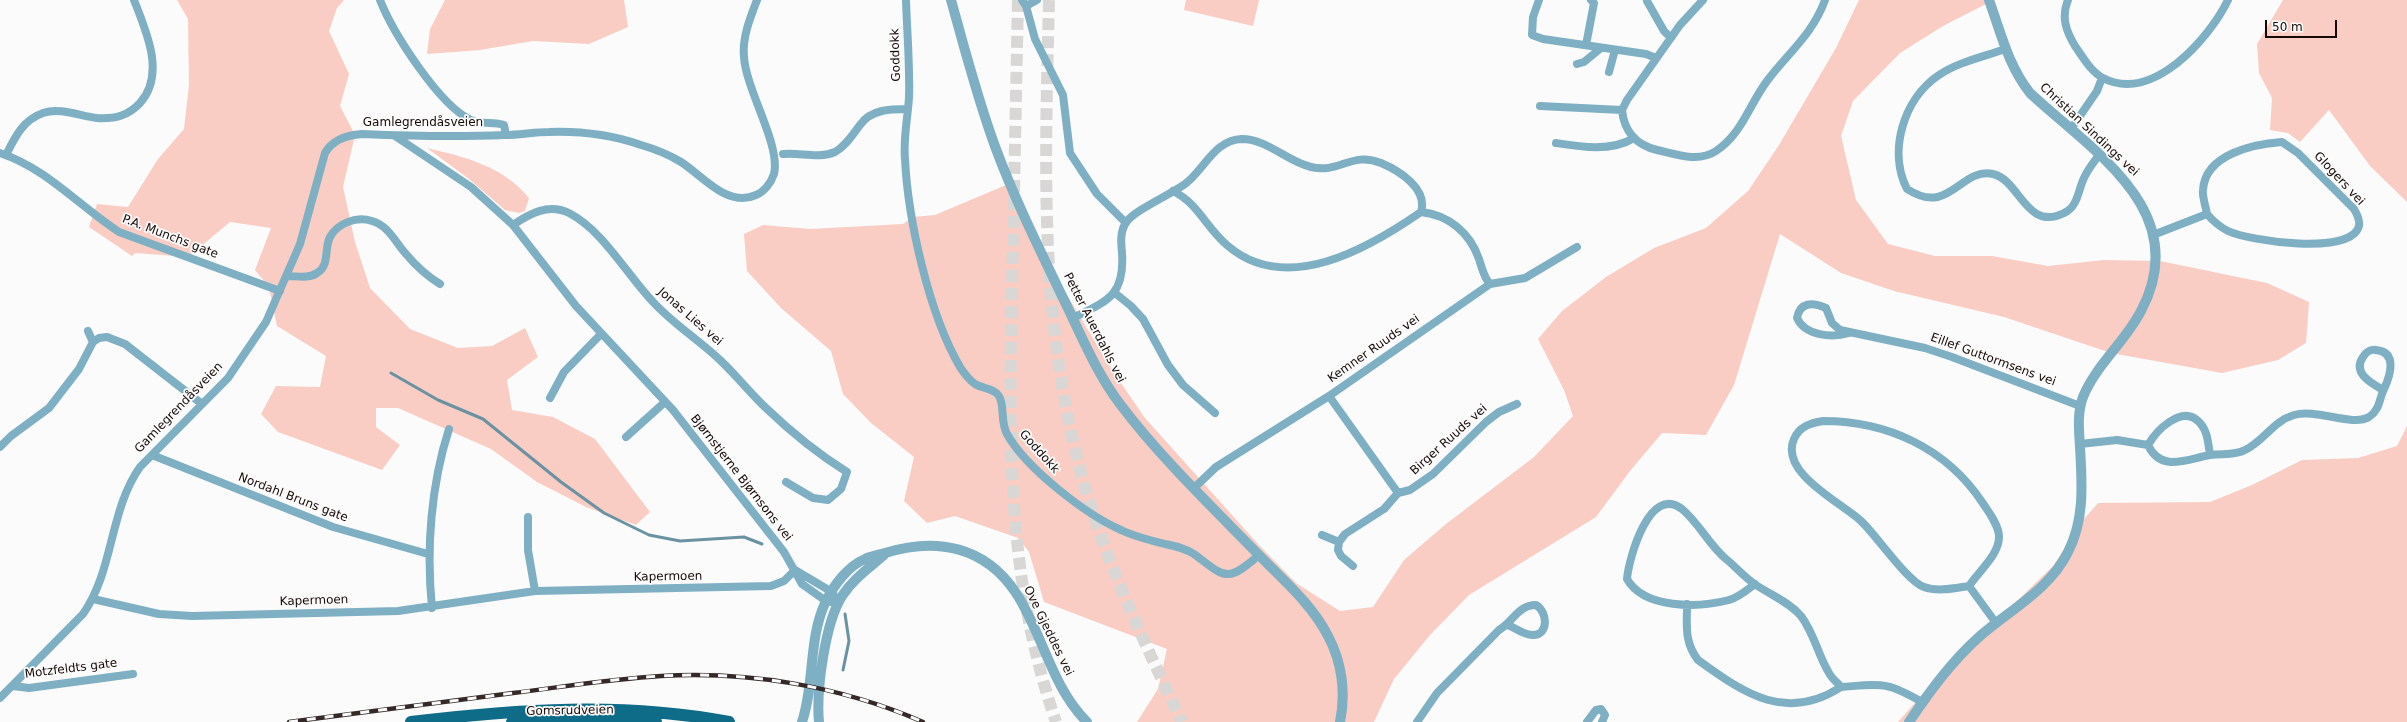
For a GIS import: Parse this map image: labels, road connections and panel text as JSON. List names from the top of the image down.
{
  "streets": {
    "main road": ["Gomsrudveien"],
    "street": [
      "Goddokk",
      "Gamlegrendåsveien",
      "Christian Sindings vei",
      "Glogers vei",
      "P.A. Munchs gate",
      "Jonas Lies vei",
      "Petter Auerdahls vei",
      "Kemner Ruuds vei",
      "Eillef Guttormsens vei",
      "Birger Ruuds vei",
      "Bjørnstjerne Bjørnsons vei",
      "Nordahl Bruns gate",
      "Kapermoen",
      "Ove Gjeddes vei",
      "Motzfeldts gate"
    ]
  },
  "crossings": [
    ["Goddokk", "Petter Auerdahls vei"],
    ["Gamlegrendåsveien", "P.A. Munchs gate"],
    ["Gamlegrendåsveien", "Bjørnstjerne Bjørnsons vei"],
    ["Gamlegrendåsveien", "Nordahl Bruns gate"],
    ["Gamlegrendåsveien", "Kapermoen"],
    ["Gamlegrendåsveien", "Motzfeldts gate"],
    ["Christian Sindings vei", "Eillef Guttormsens vei"],
    ["Jonas Lies vei", "Bjørnstjerne Bjørnsons vei"],
    ["Petter Auerdahls vei", "Kemner Ruuds vei"],
    ["Bjørnstjerne Bjørnsons vei", "Kapermoen"],
    ["Bjørnstjerne Bjørnsons vei", "Ove Gjeddes vei"]
  ],
  "scale_bar": "50 m"
}
